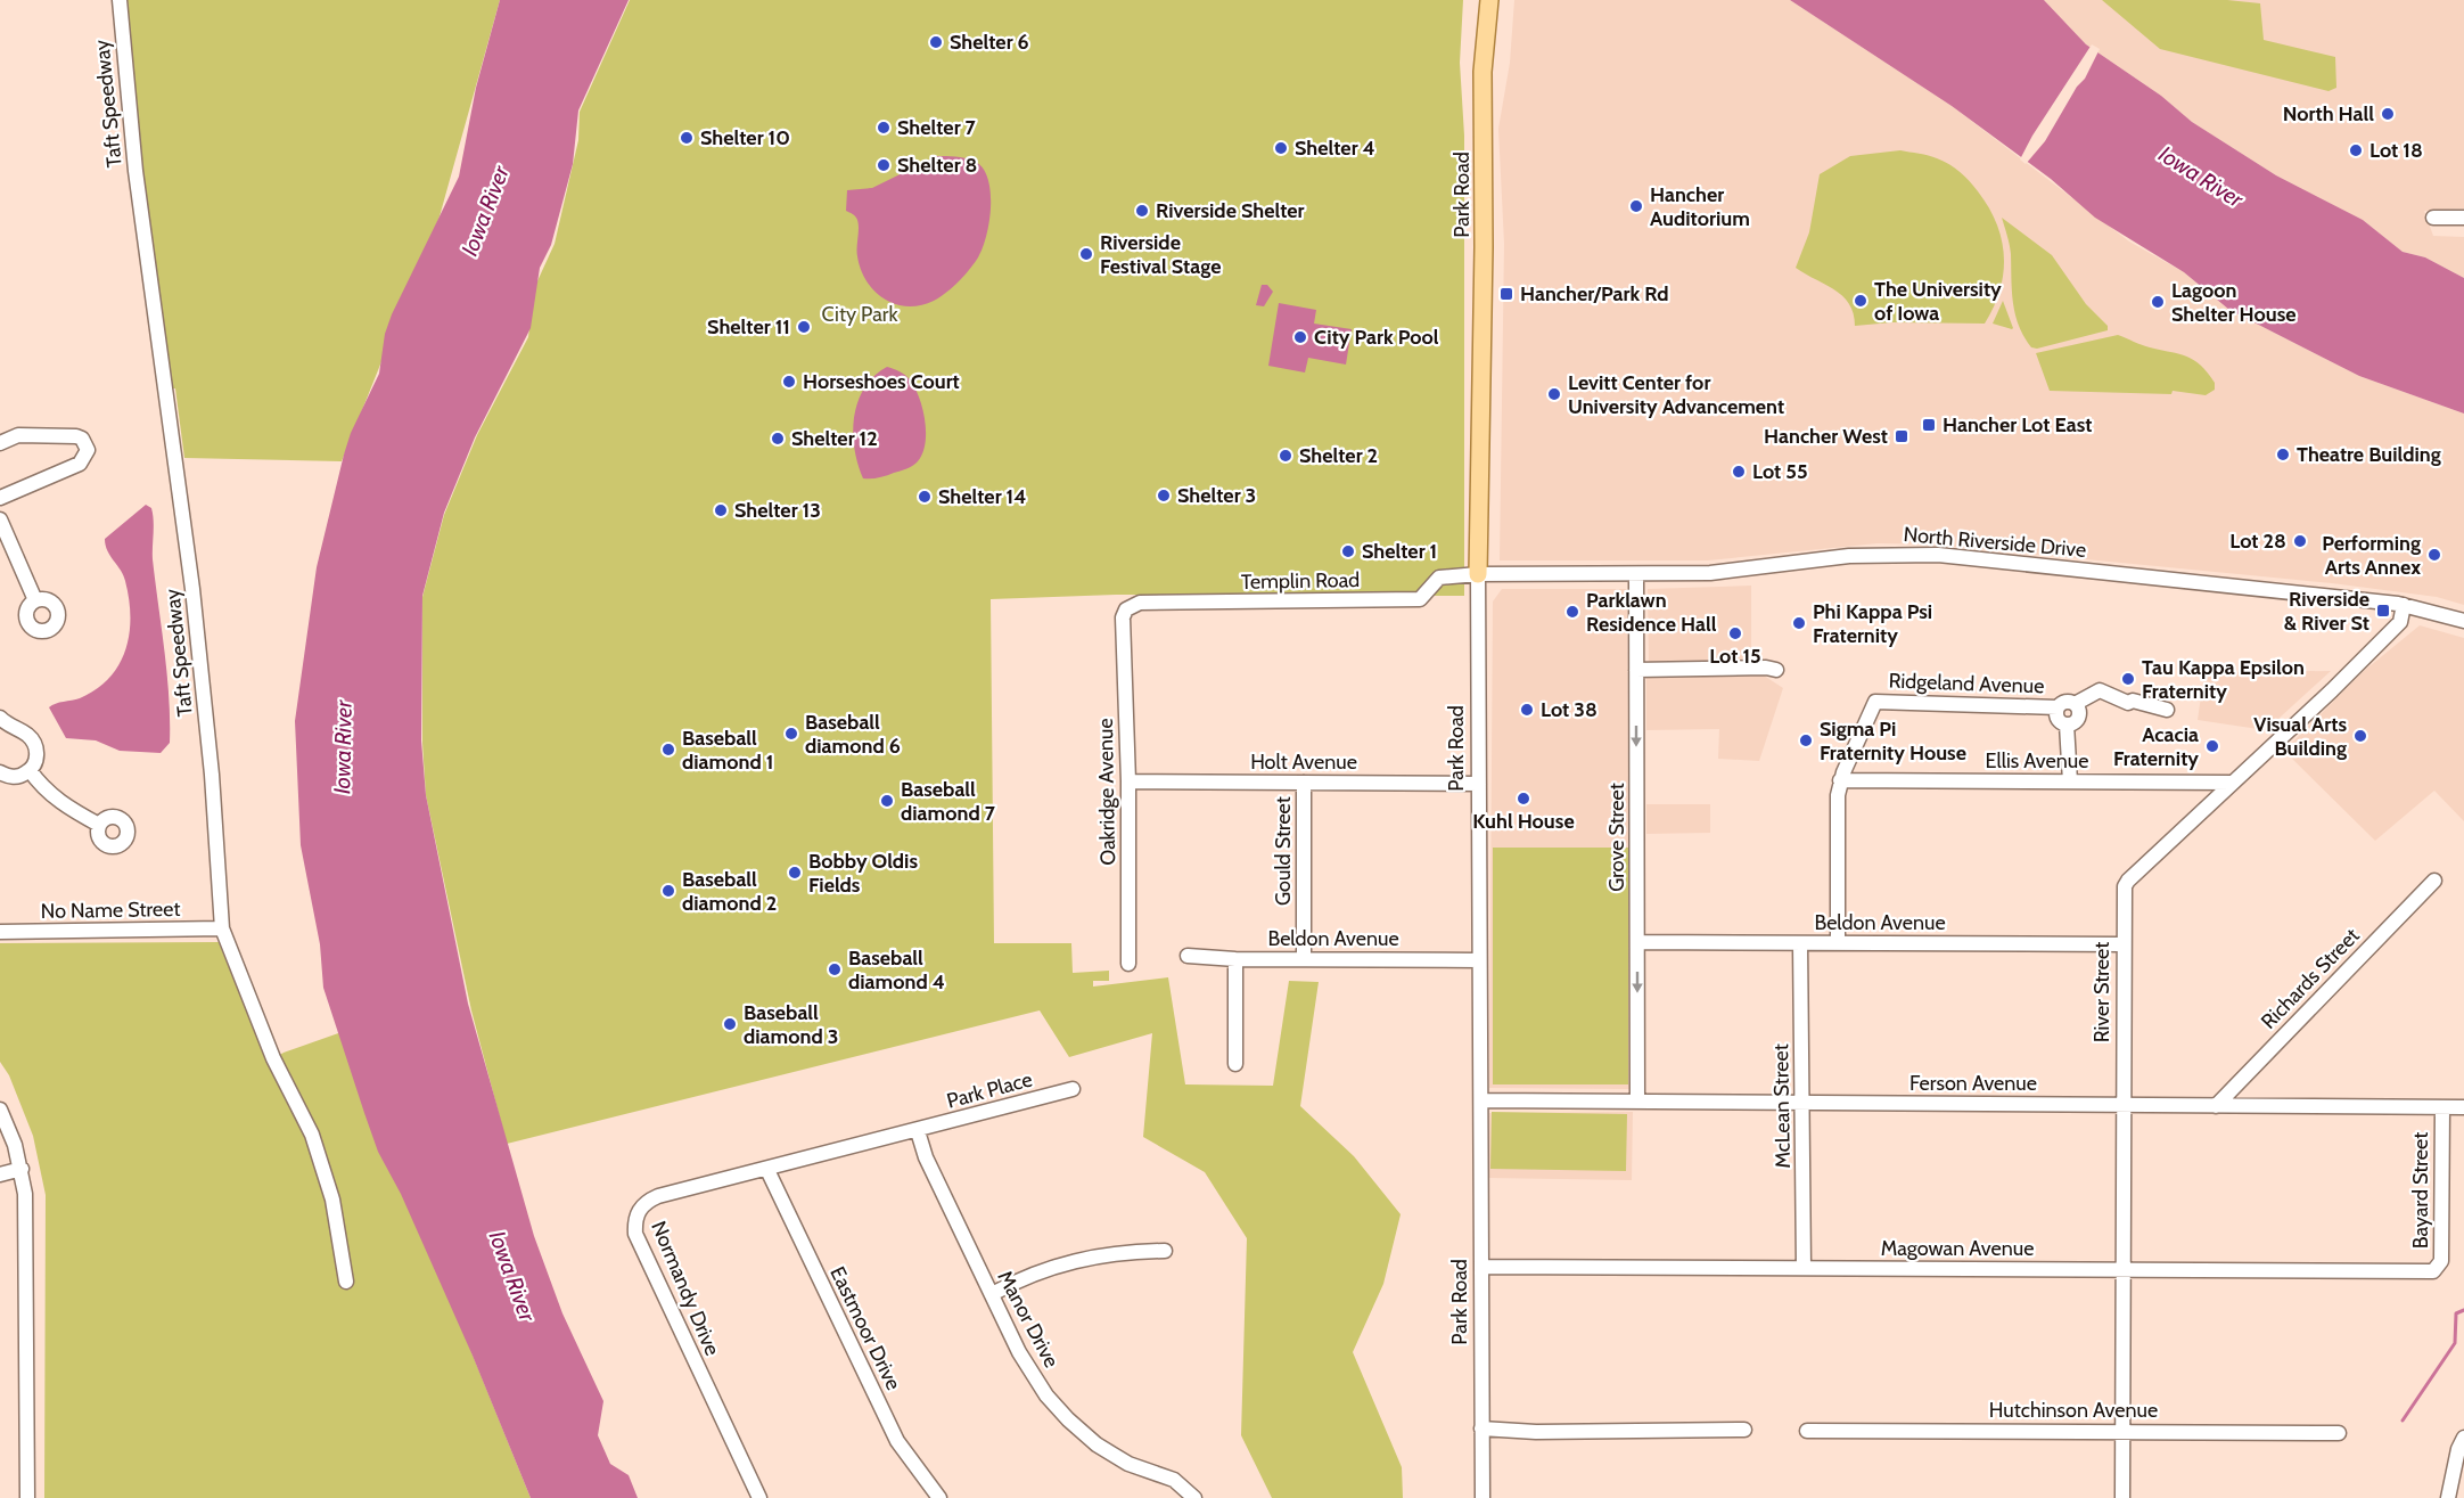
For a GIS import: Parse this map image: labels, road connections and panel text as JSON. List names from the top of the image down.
{
  "streets": {
    "main road": ["Park Road"],
    "street": [
      "Taft Speedway",
      "North Riverside Drive",
      "Templin Road",
      "Ridgeland Avenue",
      "Ellis Avenue",
      "Holt Avenue",
      "Oakridge Avenue",
      "Grove Street",
      "Gould Street",
      "No Name Street",
      "Beldon Avenue",
      "Richards Street",
      "River Street",
      "Ferson Avenue",
      "Park Place",
      "McLean Street",
      "Bayard Street",
      "Magowan Avenue",
      "Normandy Drive",
      "Manor Drive",
      "Eastmoor Drive",
      "Hutchinson Avenue"
    ]
  },
  "crossings": [
    ["Taft Speedway", "No Name Street"],
    ["Park Road", "North Riverside Drive"],
    ["Park Road", "Templin Road"],
    ["Park Road", "Holt Avenue"],
    ["Park Road", "Beldon Avenue"],
    ["Park Road", "Ferson Avenue"],
    ["Park Road", "Magowan Avenue"],
    ["North Riverside Drive", "Templin Road"],
    ["North Riverside Drive", "Grove Street"],
    ["North Riverside Drive", "River Street"],
    ["Templin Road", "Oakridge Avenue"],
    ["Ridgeland Avenue", "Ellis Avenue"],
    ["Ellis Avenue", "River Street"],
    ["Holt Avenue", "Oakridge Avenue"],
    ["Holt Avenue", "Gould Street"],
    ["Grove Street", "Beldon Avenue"],
    ["Grove Street", "Ferson Avenue"],
    ["Gould Street", "Beldon Avenue"],
    ["Beldon Avenue", "River Street"],
    ["Beldon Avenue", "McLean Street"],
    ["Richards Street", "Ferson Avenue"],
    ["River Street", "Ferson Avenue"],
    ["River Street", "Magowan Avenue"],
    ["River Street", "Hutchinson Avenue"],
    ["Ferson Avenue", "McLean Street"],
    ["Ferson Avenue", "Bayard Street"],
    ["Park Place", "Normandy Drive"],
    ["Park Place", "Manor Drive"],
    ["McLean Street", "Magowan Avenue"],
    ["Bayard Street", "Magowan Avenue"],
    ["Normandy Drive", "Manor Drive"],
    ["Normandy Drive", "Eastmoor Drive"]
  ],
  "one_way": ["Grove Street"],
  "water": ["Iowa River"],
  "parks": ["City Park"],
  "places": {
    "other": [
      "Shelter 6",
      "North Hall",
      "Shelter 7",
      "Shelter 10",
      "Shelter 4",
      "Lot 18",
      "Shelter 8",
      "Hancher Auditorium",
      "Riverside Shelter",
      "Riverside Festival Stage",
      "The University of Iowa",
      "Lagoon Shelter House",
      "Shelter 11",
      "City Park Pool",
      "Horseshoes Court",
      "Levitt Center for University Advancement",
      "Shelter 12",
      "Theatre Building",
      "Shelter 2",
      "Lot 55",
      "Shelter 3",
      "Shelter 14",
      "Shelter 13",
      "Lot 28",
      "Shelter 1",
      "Performing Arts Annex",
      "Parklawn Residence Hall",
      "Phi Kappa Psi Fraternity",
      "Lot 15",
      "Tau Kappa Epsilon Fraternity",
      "Lot 38",
      "Baseball diamond 6",
      "Visual Arts Building",
      "Sigma Pi Fraternity House",
      "Acacia Fraternity",
      "Baseball diamond 1",
      "Kuhl House",
      "Baseball diamond 7",
      "Bobby Oldis Fields",
      "Baseball diamond 2",
      "Baseball diamond 4",
      "Baseball diamond 3"
    ],
    "transit": [
      "Hancher/Park Rd",
      "Hancher Lot East",
      "Hancher West",
      "Riverside & River St"
    ]
  }
}
